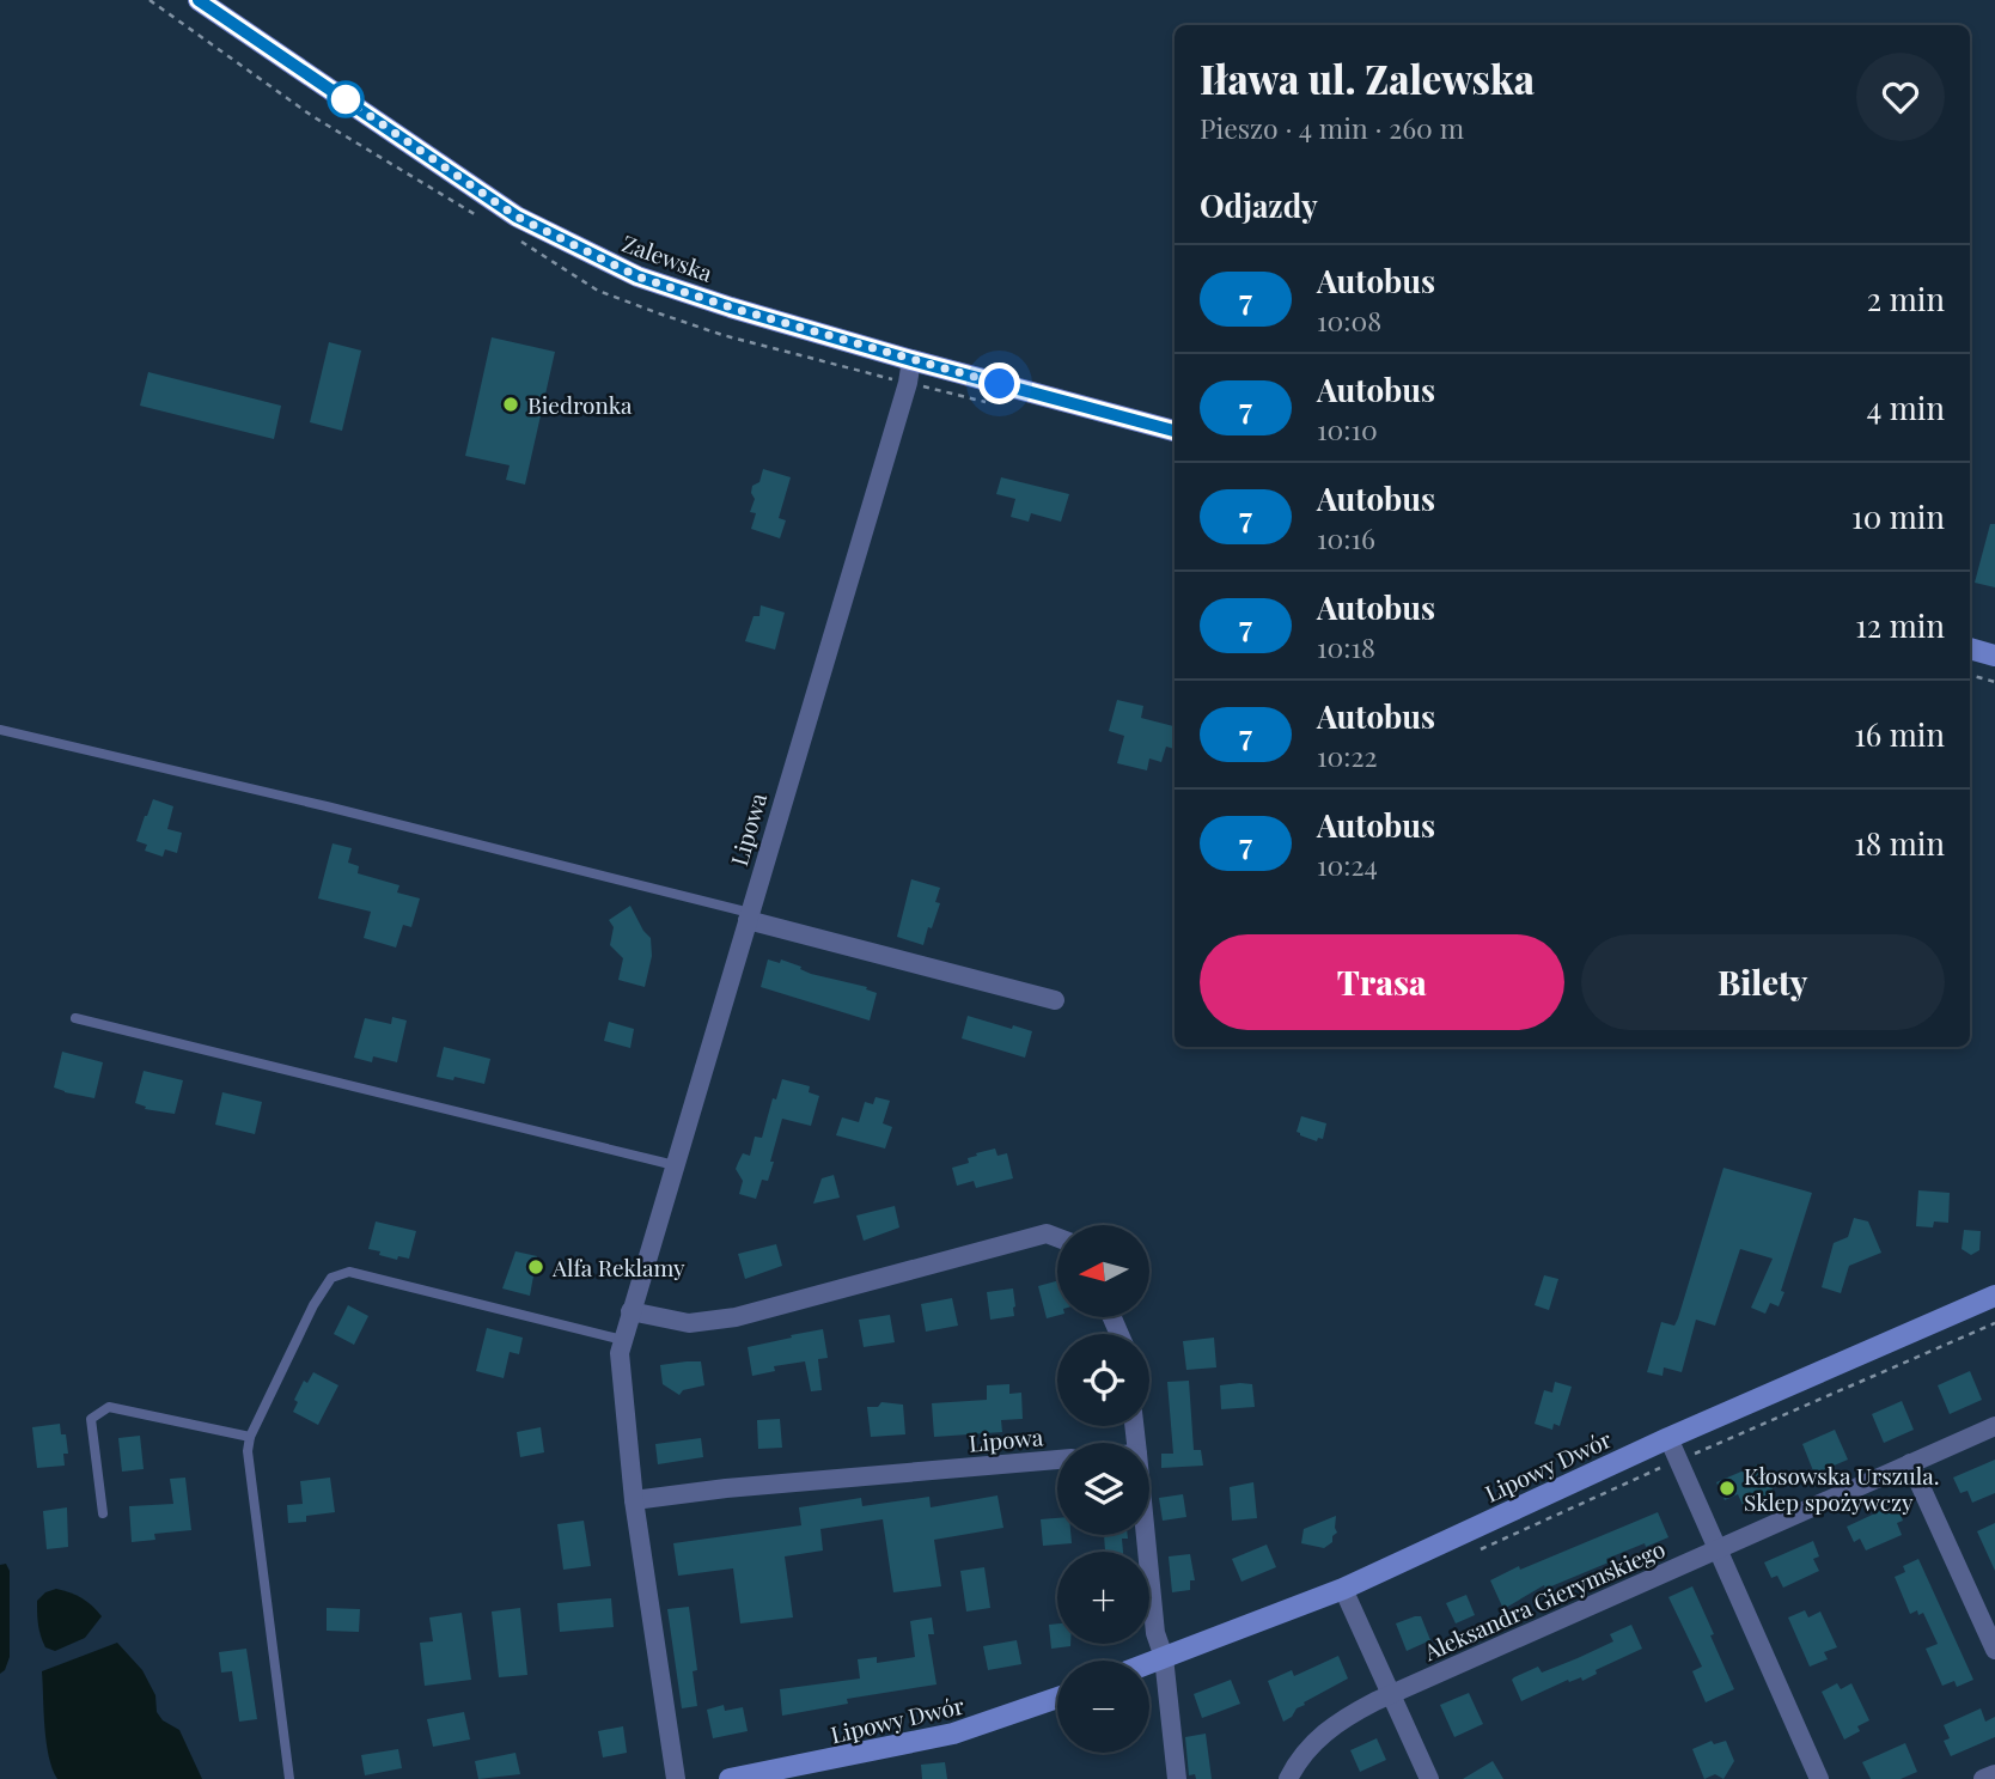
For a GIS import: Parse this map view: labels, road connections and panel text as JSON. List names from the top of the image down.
{
  "streets": {
    "street": [
      "Zalewska",
      "Lipowa",
      "Lipowy Dwór",
      "Aleksandra Gierymskiego"
    ]
  },
  "crossings": [
    ["Zalewska", "Lipowa"]
  ],
  "places": ["Biedronka", "Alfa Reklamy", "Kłosowska Urszula. Sklep spożywczy"],
  "lines": ["bus line 7"],
  "north": "left",
  "page": {
    "heading": [
      ["Iława ul. Zalewska", "Pieszo · 4 min · 260 m"],
      "Odjazdy"
    ],
    "list": [
      {
        "mark": "7",
        "name": "Autobus",
        "note": "10:08",
        "value": "2 min"
      },
      {
        "mark": "7",
        "name": "Autobus",
        "note": "10:10",
        "value": "4 min"
      },
      {
        "mark": "7",
        "name": "Autobus",
        "note": "10:16",
        "value": "10 min"
      },
      {
        "mark": "7",
        "name": "Autobus",
        "note": "10:18",
        "value": "12 min"
      },
      {
        "mark": "7",
        "name": "Autobus",
        "note": "10:22",
        "value": "16 min"
      },
      {
        "mark": "7",
        "name": "Autobus",
        "note": "10:24",
        "value": "18 min"
      }
    ],
    "buttons": ["Trasa", "Bilety"],
    "map_buttons": ["+", "−"]
  }
}
